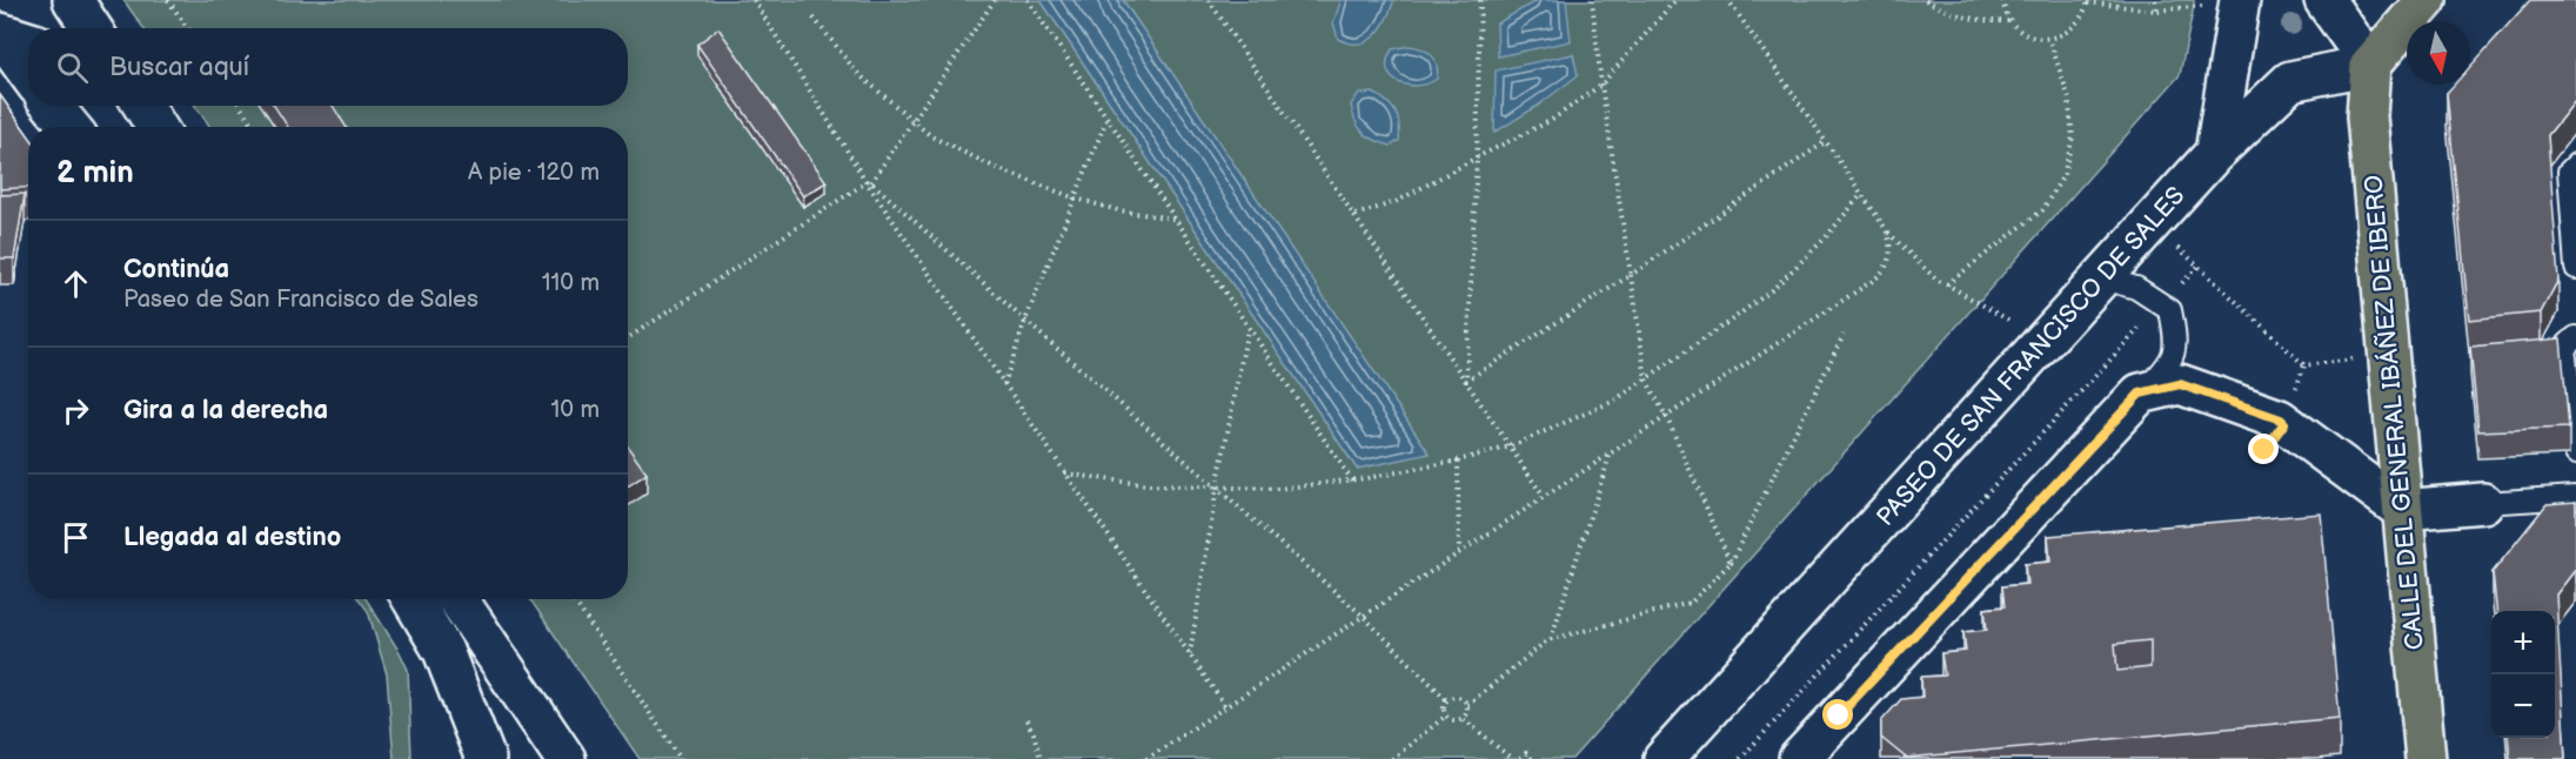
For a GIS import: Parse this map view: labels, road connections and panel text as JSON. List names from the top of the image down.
{
  "streets": {
    "main road": ["CALLE DEL GENERAL IBÁÑEZ DE IBERO"],
    "street": ["PASEO DE SAN FRANCISCO DE SALES"]
  },
  "crossings": [
    ["PASEO DE SAN FRANCISCO DE SALES", "CALLE DEL GENERAL IBÁÑEZ DE IBERO"]
  ],
  "north": "bottom",
  "page": {
    "search": "Buscar aquí",
    "heading": ["2 min", "A pie · 120 m"],
    "list": [
      ["Continúa", "Paseo de San Francisco de Sales", "110 m"],
      ["Gira a la derecha", "10 m"],
      "Llegada al destino"
    ],
    "map_buttons": ["+", "−"]
  }
}
